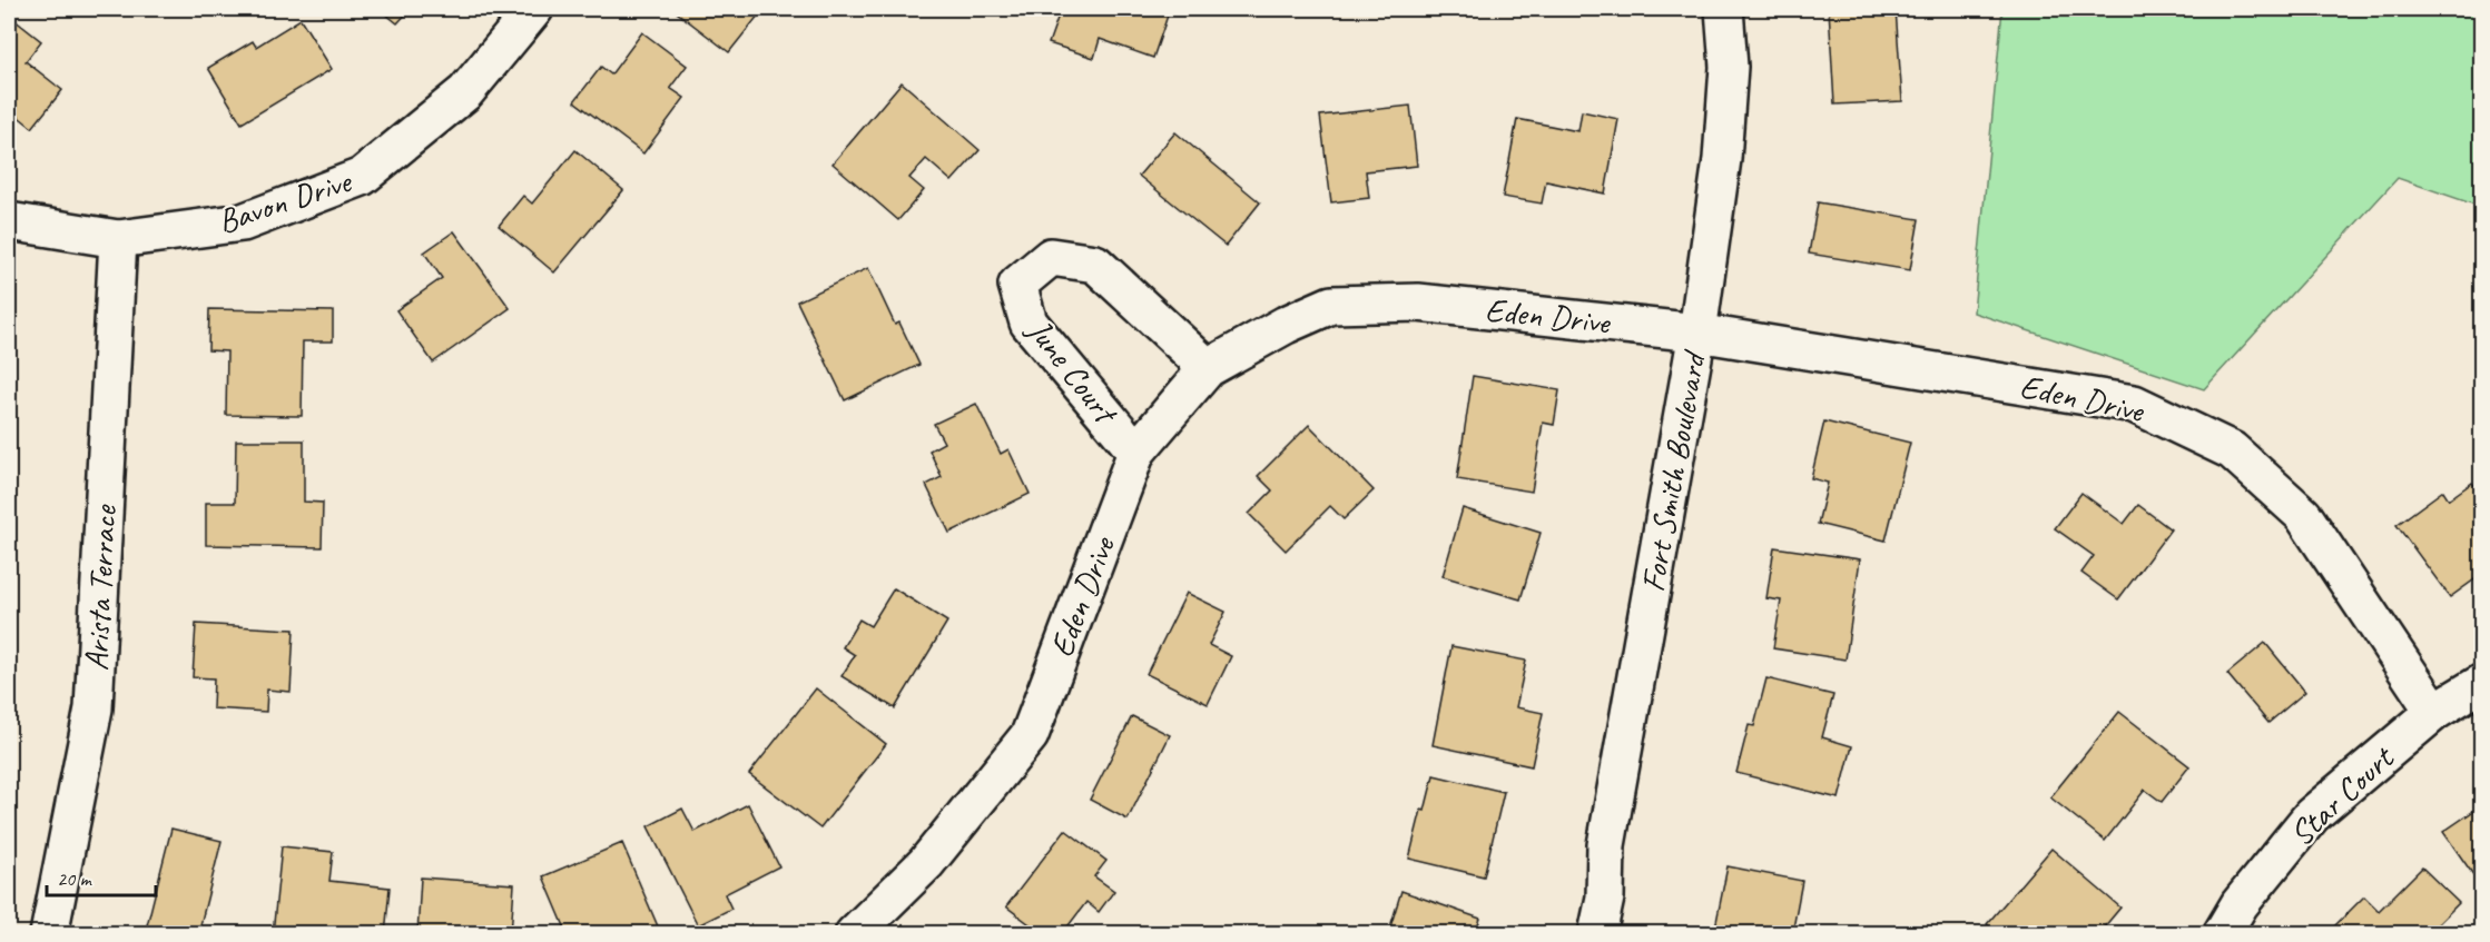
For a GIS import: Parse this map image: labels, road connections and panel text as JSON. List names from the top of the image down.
{
  "streets": {
    "street": [
      "Bavon Drive",
      "Eden Drive",
      "June Court",
      "Fort Smith Boulevard",
      "Arista Terrace",
      "Star Court"
    ]
  },
  "crossings": [
    ["Bavon Drive", "Arista Terrace"],
    ["Eden Drive", "June Court"],
    ["Eden Drive", "Fort Smith Boulevard"],
    ["Eden Drive", "Star Court"]
  ],
  "scale_bar": "20 m"
}
